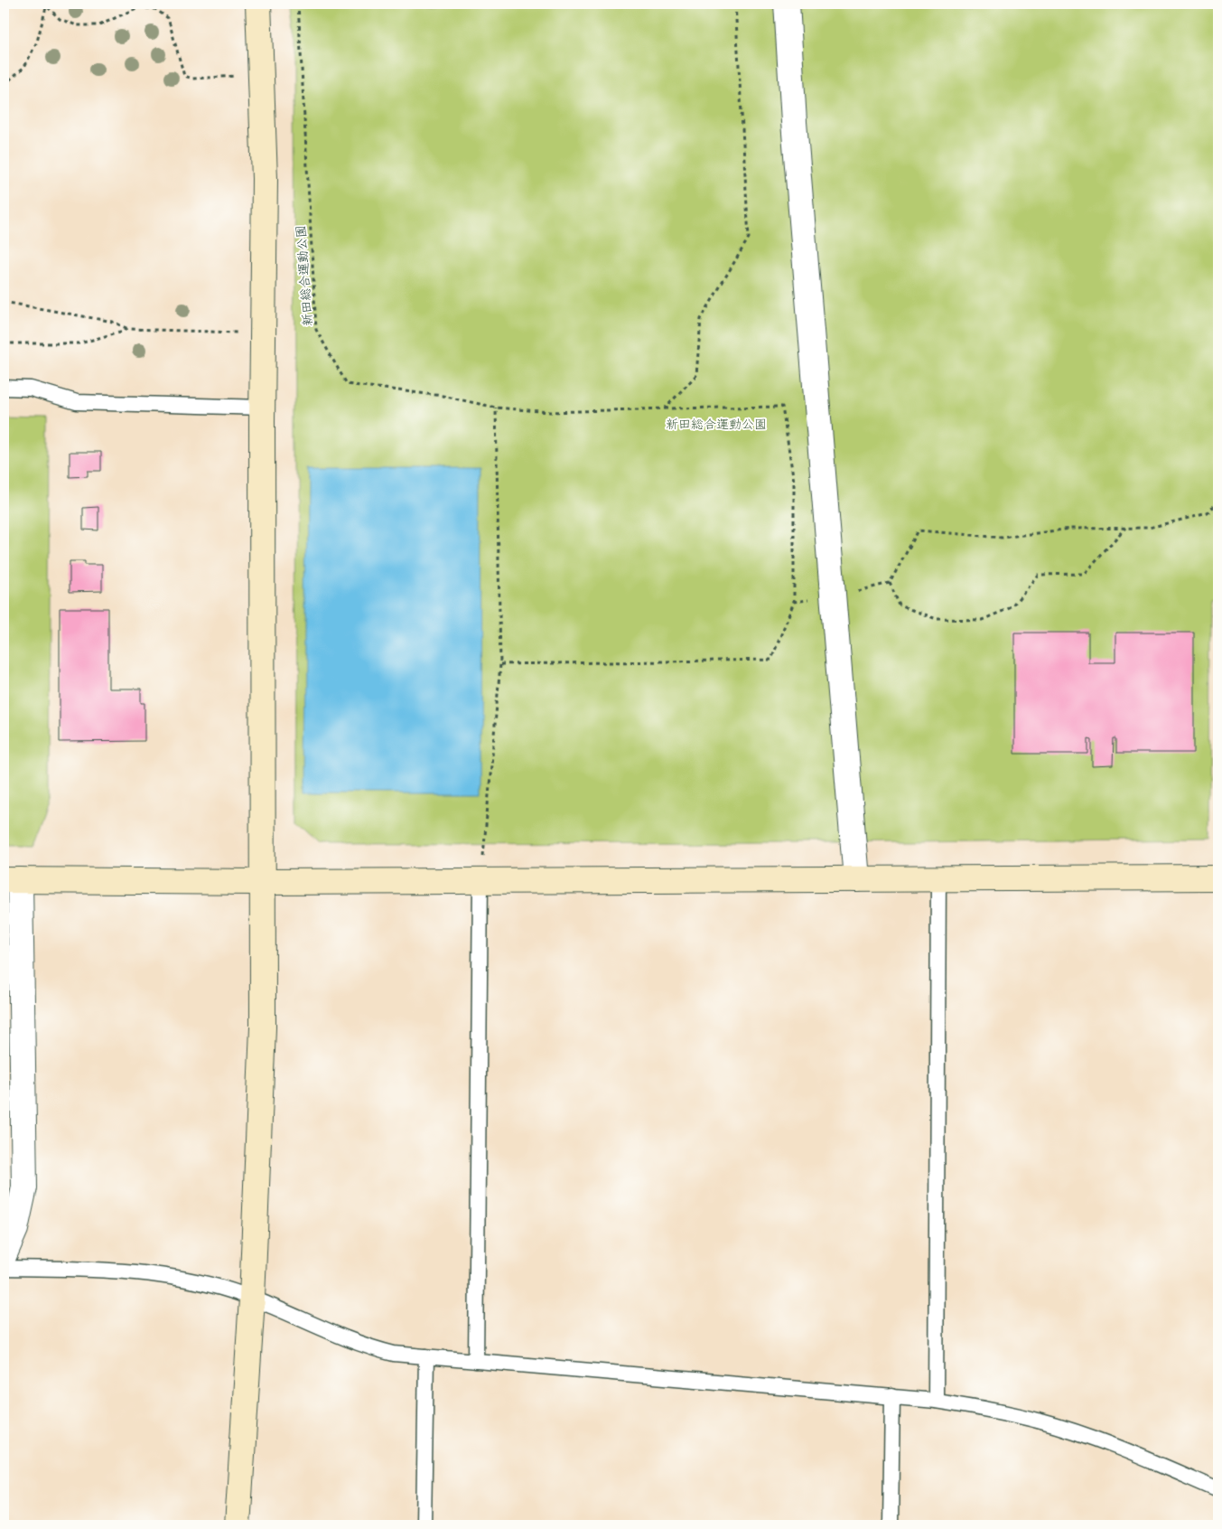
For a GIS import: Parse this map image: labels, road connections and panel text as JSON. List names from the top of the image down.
{
  "streets": {
    "path": ["新田総合運動公園"]
  },
  "parks": ["新田総合運動公園"]
}
